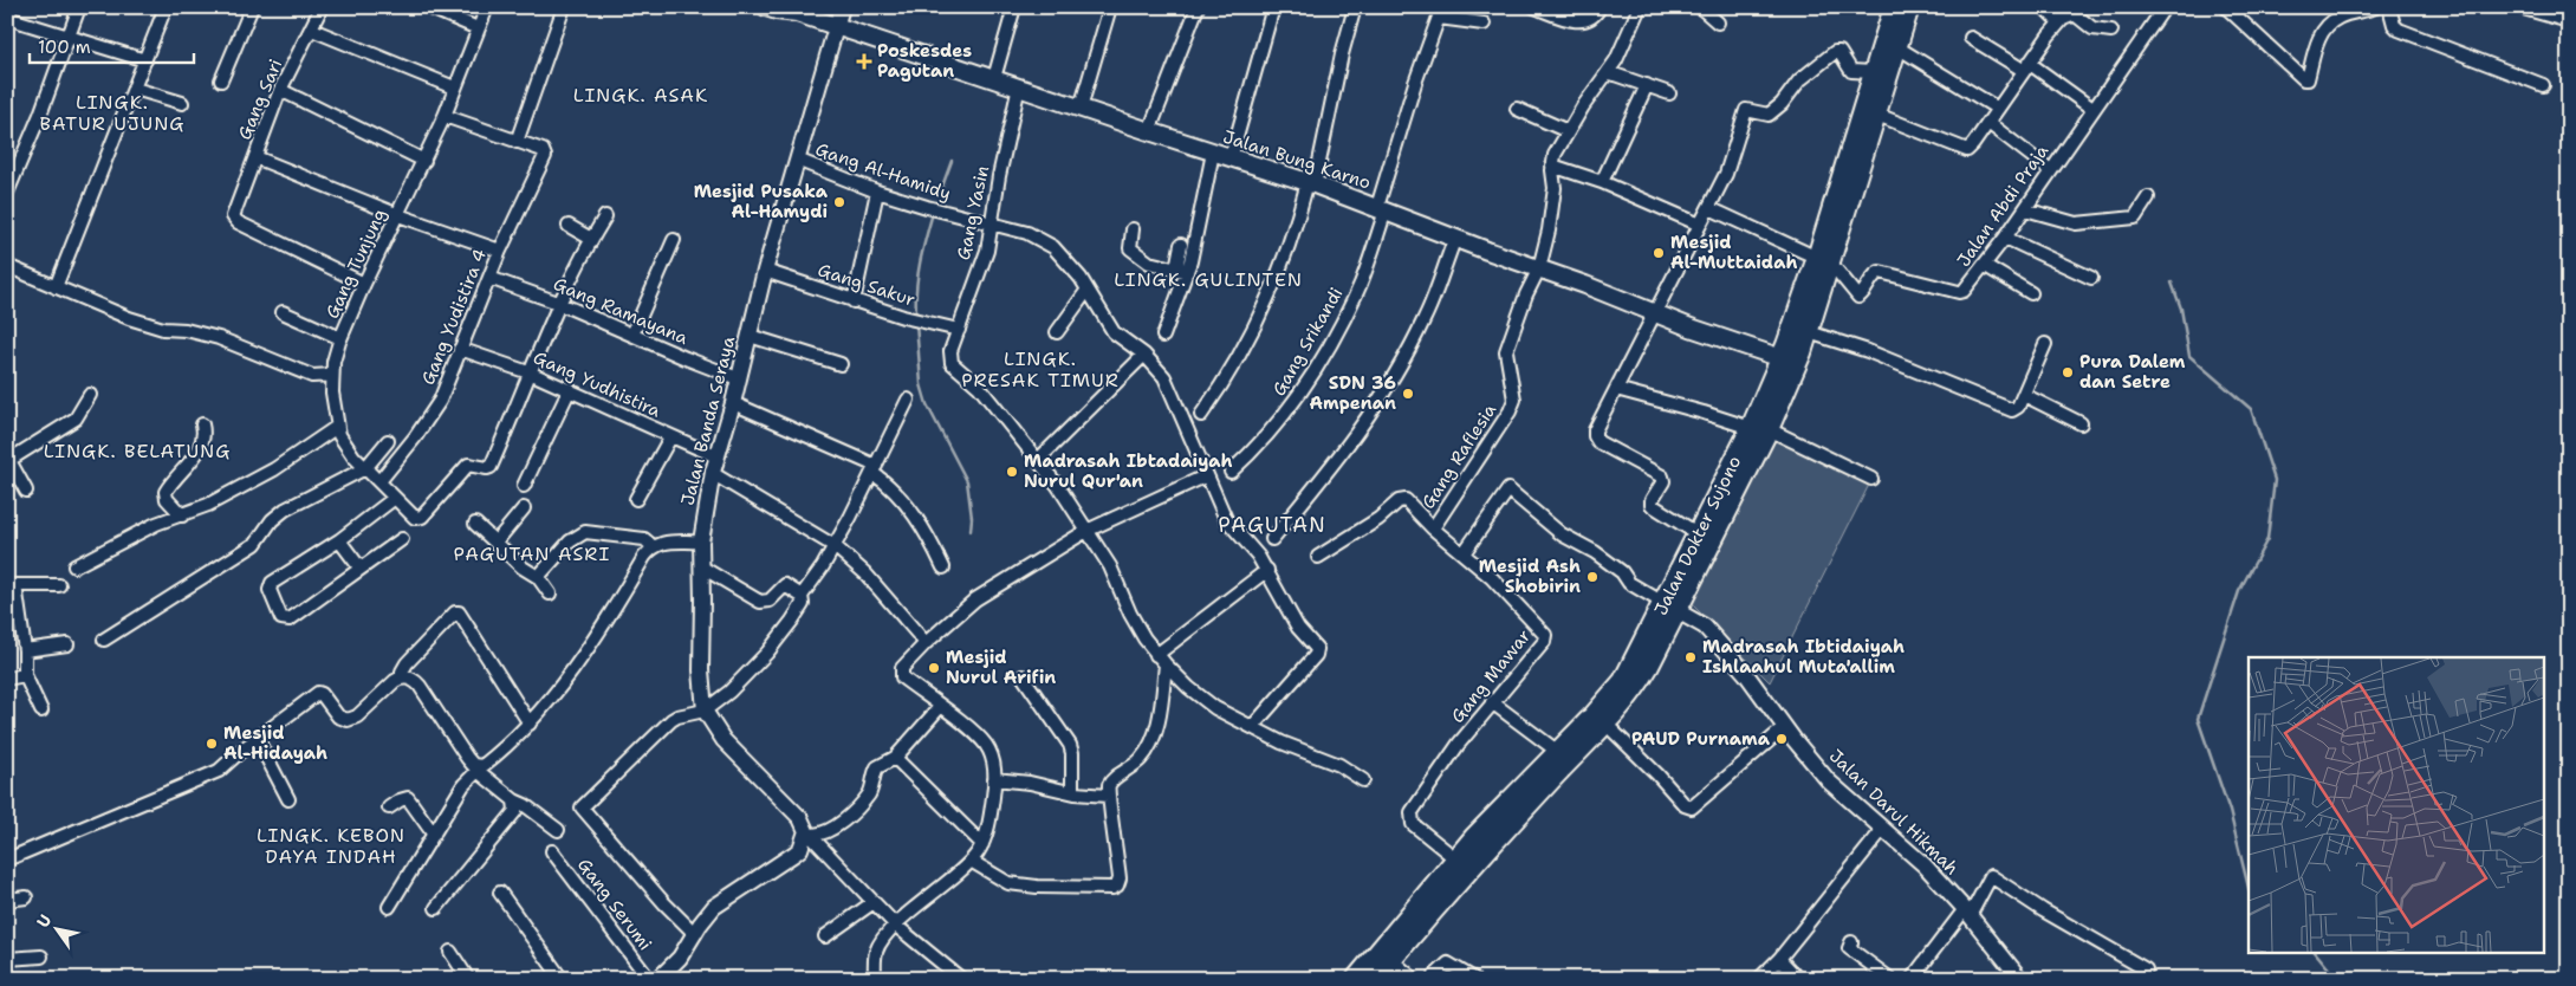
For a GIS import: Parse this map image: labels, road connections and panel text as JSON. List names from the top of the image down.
{
  "streets": {
    "highway": ["Jalan Dokter Sujono"],
    "main road": ["Jalan Bung Karno"],
    "street": [
      "Gang Sari",
      "Gang Al-Hamidy",
      "Jalan Abdi Praja",
      "Gang Yasin",
      "Gang Tunjung",
      "Gang Sakur",
      "Gang Ramayana",
      "Gang Yudistira 4",
      "Gang Srikandi",
      "Gang Yudhistira",
      "Jalan Banda Seraya",
      "Gang Raflesia",
      "Gang Mawar",
      "Jalan Darul Hikmah",
      "Gang Serumi"
    ]
  },
  "crossings": [
    ["Gang Sari", "Gang Tunjung"],
    ["Jalan Bung Karno", "Gang Yasin"],
    ["Jalan Bung Karno", "Gang Srikandi"],
    ["Jalan Bung Karno", "Jalan Banda Seraya"],
    ["Jalan Bung Karno", "Gang Raflesia"],
    ["Jalan Bung Karno", "Jalan Dokter Sujono"],
    ["Gang Al-Hamidy", "Gang Yasin"],
    ["Gang Al-Hamidy", "Jalan Banda Seraya"],
    ["Jalan Abdi Praja", "Jalan Dokter Sujono"],
    ["Gang Yasin", "Gang Sakur"],
    ["Gang Tunjung", "Gang Yudistira 4"],
    ["Gang Tunjung", "Gang Yudhistira"],
    ["Gang Sakur", "Jalan Banda Seraya"],
    ["Gang Ramayana", "Gang Yudistira 4"],
    ["Gang Ramayana", "Jalan Banda Seraya"],
    ["Gang Yudistira 4", "Gang Yudhistira"],
    ["Gang Yudhistira", "Jalan Banda Seraya"],
    ["Gang Raflesia", "Gang Mawar"],
    ["Jalan Dokter Sujono", "Gang Mawar"],
    ["Jalan Dokter Sujono", "Jalan Darul Hikmah"]
  ],
  "districts": [
    "LINGK. ASAK",
    "LINGK. BATUR UJUNG",
    "LINGK. GULINTEN",
    "LINGK. PRESAK TIMUR",
    "LINGK. BELATUNG",
    "PAGUTAN",
    "PAGUTAN ASRI",
    "LINGK. KEBON DAYA INDAH"
  ],
  "places": {
    "health": ["Poskesdes Pagutan"],
    "other": [
      "Mesjid Pusaka Al-Hamydi",
      "Mesjid Al-Muttaidah",
      "Pura Dalem dan Setre",
      "SDN 36 Ampenan",
      "Madrasah Ibtadaiyah Nurul Qur'an",
      "Mesjid Ash Shobirin",
      "Madrasah Ibtidaiyah Ishlaahul Muta'allim",
      "Mesjid Nurul Arifin",
      "PAUD Purnama",
      "Mesjid Al-Hidayah"
    ]
  },
  "scale_bar": "100 m",
  "north": "top left"
}
